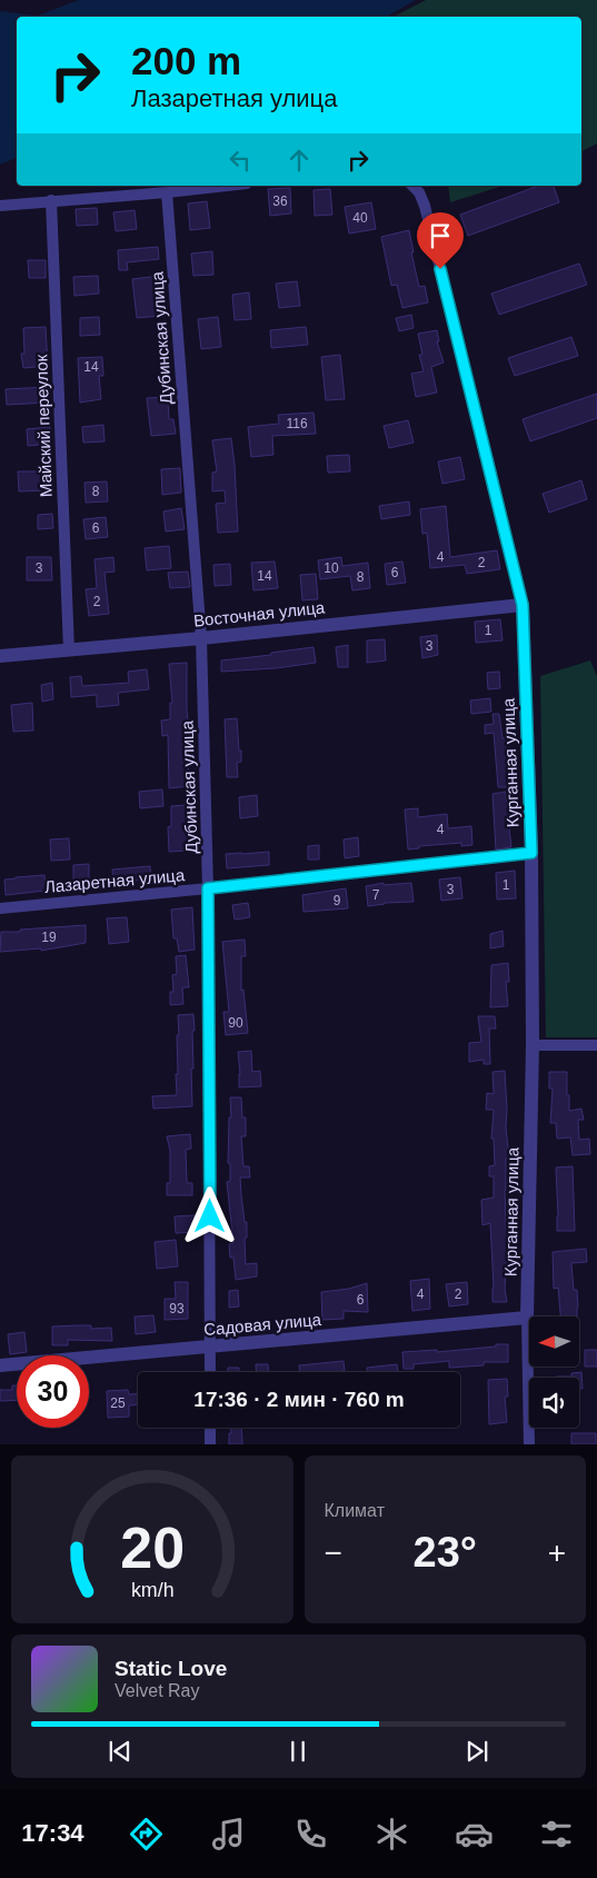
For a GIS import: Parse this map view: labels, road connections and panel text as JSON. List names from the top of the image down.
{
  "streets": {
    "street": [
      "Дубинская улица",
      "Майский переулок",
      "Восточная улица",
      "Курганная улица",
      "Лазаретная улица",
      "Садовая улица"
    ]
  },
  "crossings": [
    ["Дубинская улица", "Восточная улица"],
    ["Дубинская улица", "Лазаретная улица"],
    ["Дубинская улица", "Садовая улица"],
    ["Майский переулок", "Восточная улица"],
    ["Восточная улица", "Курганная улица"],
    ["Курганная улица", "Лазаретная улица"],
    ["Курганная улица", "Садовая улица"]
  ],
  "house_numbers": [
    "36",
    "40",
    "14",
    "116",
    "8",
    "6",
    "4",
    "2",
    "3",
    "10",
    "6",
    "14",
    "8",
    "2",
    "1",
    "3",
    "4",
    "1",
    "3",
    "7",
    "9",
    "19",
    "90",
    "4",
    "2",
    "6",
    "93",
    "25"
  ],
  "north": "left",
  "page": {
    "turn": ["200 m", "Лазаретная улица"],
    "limit": "30",
    "trip": "17:36 · 2 мин · 760 m",
    "tile": "Климат",
    "heat": ["−", "23°", "+"],
    "song": ["Static Love", "Velvet Ray"],
    "tabs": "17:34",
    "gauge": ["20", "km/h"]
  }
}
